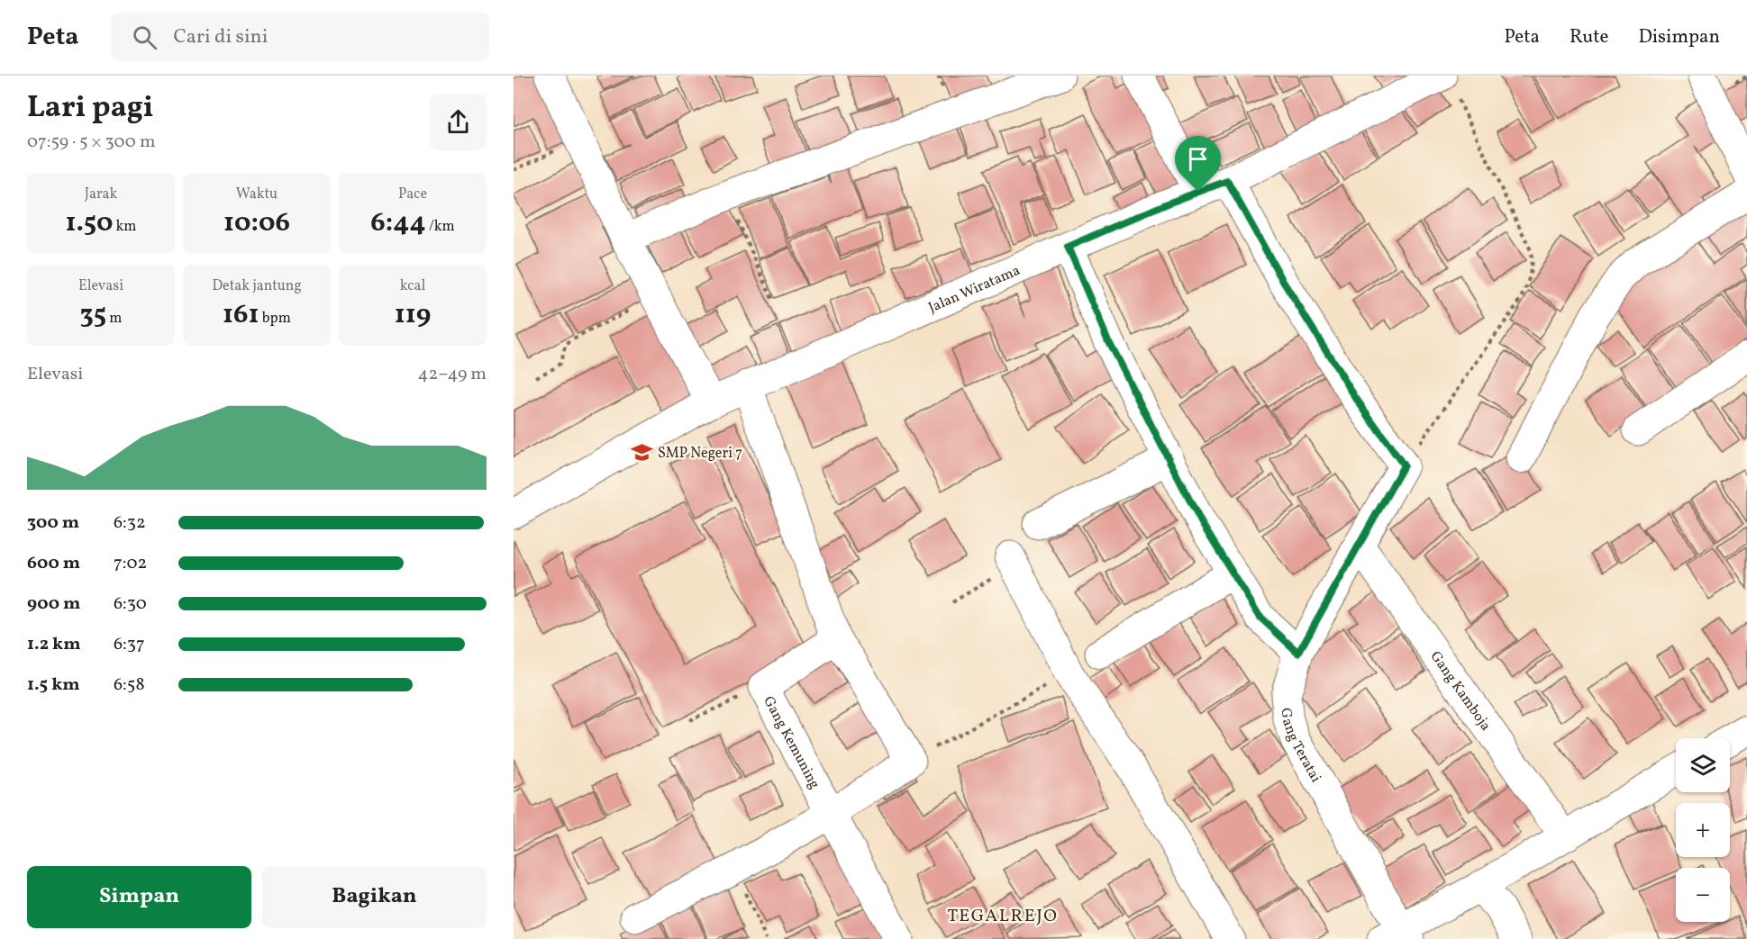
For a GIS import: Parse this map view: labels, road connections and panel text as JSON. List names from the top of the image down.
{
  "streets": {
    "street": [
      "Jalan Wiratama",
      "Gang Kamboja",
      "Gang Kemuning",
      "Gang Teratai"
    ]
  },
  "districts": ["TEGALREJO"],
  "places": {
    "school or university": ["SMP Negeri 7"]
  },
  "page": {
    "header": "Peta",
    "search": "Cari di sini",
    "nav": ["Peta", "Rute", "Disimpan"],
    "heading": ["Lari pagi", "07:59 · 5 × 300 m"],
    "stats": [
      ["Jarak", "1.50 km"],
      ["Waktu", "10:06"],
      ["Pace", "6:44 /km"],
      ["Elevasi", "35 m"],
      ["Detak jantung", "161 bpm"],
      ["kcal", "119"]
    ],
    "chart": ["Elevasi", "42–49 m"],
    "list": [
      {
        "name": "300 m",
        "note": "6:32"
      },
      {
        "name": "600 m",
        "note": "7:02"
      },
      {
        "name": "900 m",
        "note": "6:30"
      },
      {
        "name": "1.2 km",
        "note": "6:37"
      },
      {
        "name": "1.5 km",
        "note": "6:58"
      }
    ],
    "map_buttons": ["+", "−"],
    "buttons": ["Simpan", "Bagikan"]
  }
}
